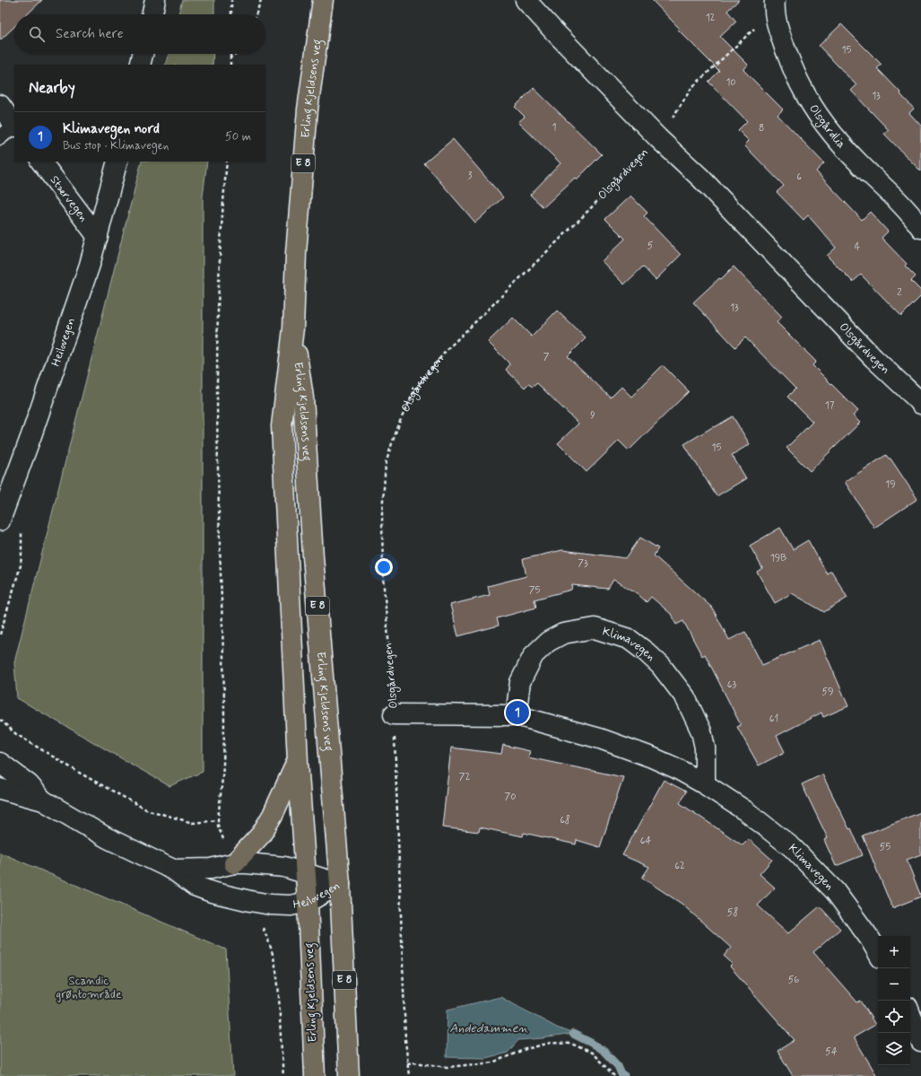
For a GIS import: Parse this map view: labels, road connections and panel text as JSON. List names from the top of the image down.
{
  "streets": {
    "highway": ["Erling Kjeldsens veg", "E 8"],
    "street": [
      "Olsgårdlia",
      "Olsgårdvegen",
      "Stærvegen",
      "Heilovegen",
      "Klimavegen"
    ]
  },
  "crossings": [
    ["Erling Kjeldsens veg", "E 8"],
    ["Erling Kjeldsens veg", "Heilovegen"],
    ["E 8", "Heilovegen"],
    ["Olsgårdvegen", "Klimavegen"],
    ["Stærvegen", "Heilovegen"]
  ],
  "water": ["Andedammen"],
  "parks": ["Scandic grøntområde"],
  "house_numbers": [
    "12",
    "15",
    "10",
    "13",
    "1",
    "8",
    "3",
    "6",
    "5",
    "4",
    "2",
    "13",
    "7",
    "17",
    "9",
    "15",
    "19",
    "19B",
    "73",
    "75",
    "63",
    "59",
    "61",
    "72",
    "70",
    "68",
    "64",
    "55",
    "62",
    "58",
    "56",
    "54"
  ],
  "page": {
    "search": "Search here",
    "heading": "Nearby",
    "list": [
      {
        "mark": "1",
        "name": "Klimavegen nord",
        "note": "Bus stop · Klimavegen",
        "value": "50 m"
      }
    ],
    "pins": "1",
    "map_buttons": ["+", "−"]
  }
}
